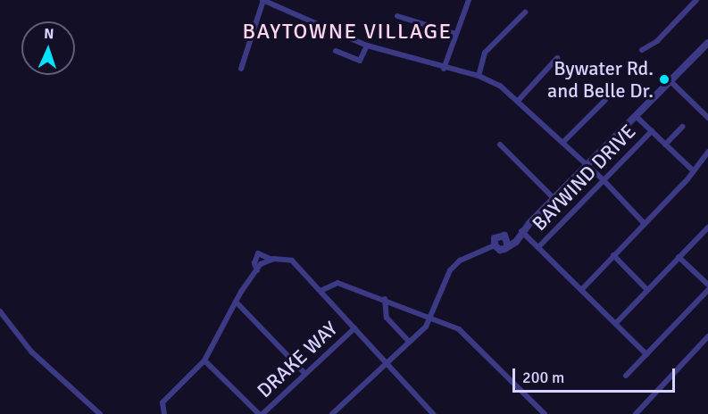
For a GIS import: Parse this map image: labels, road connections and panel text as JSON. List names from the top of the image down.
{
  "streets": {
    "street": ["BAYWIND DRIVE", "DRAKE WAY"]
  },
  "districts": ["BAYTOWNE VILLAGE"],
  "places": ["Bywater Rd. and Belle Dr."],
  "scale_bar": "200 m",
  "north": "top"
}
